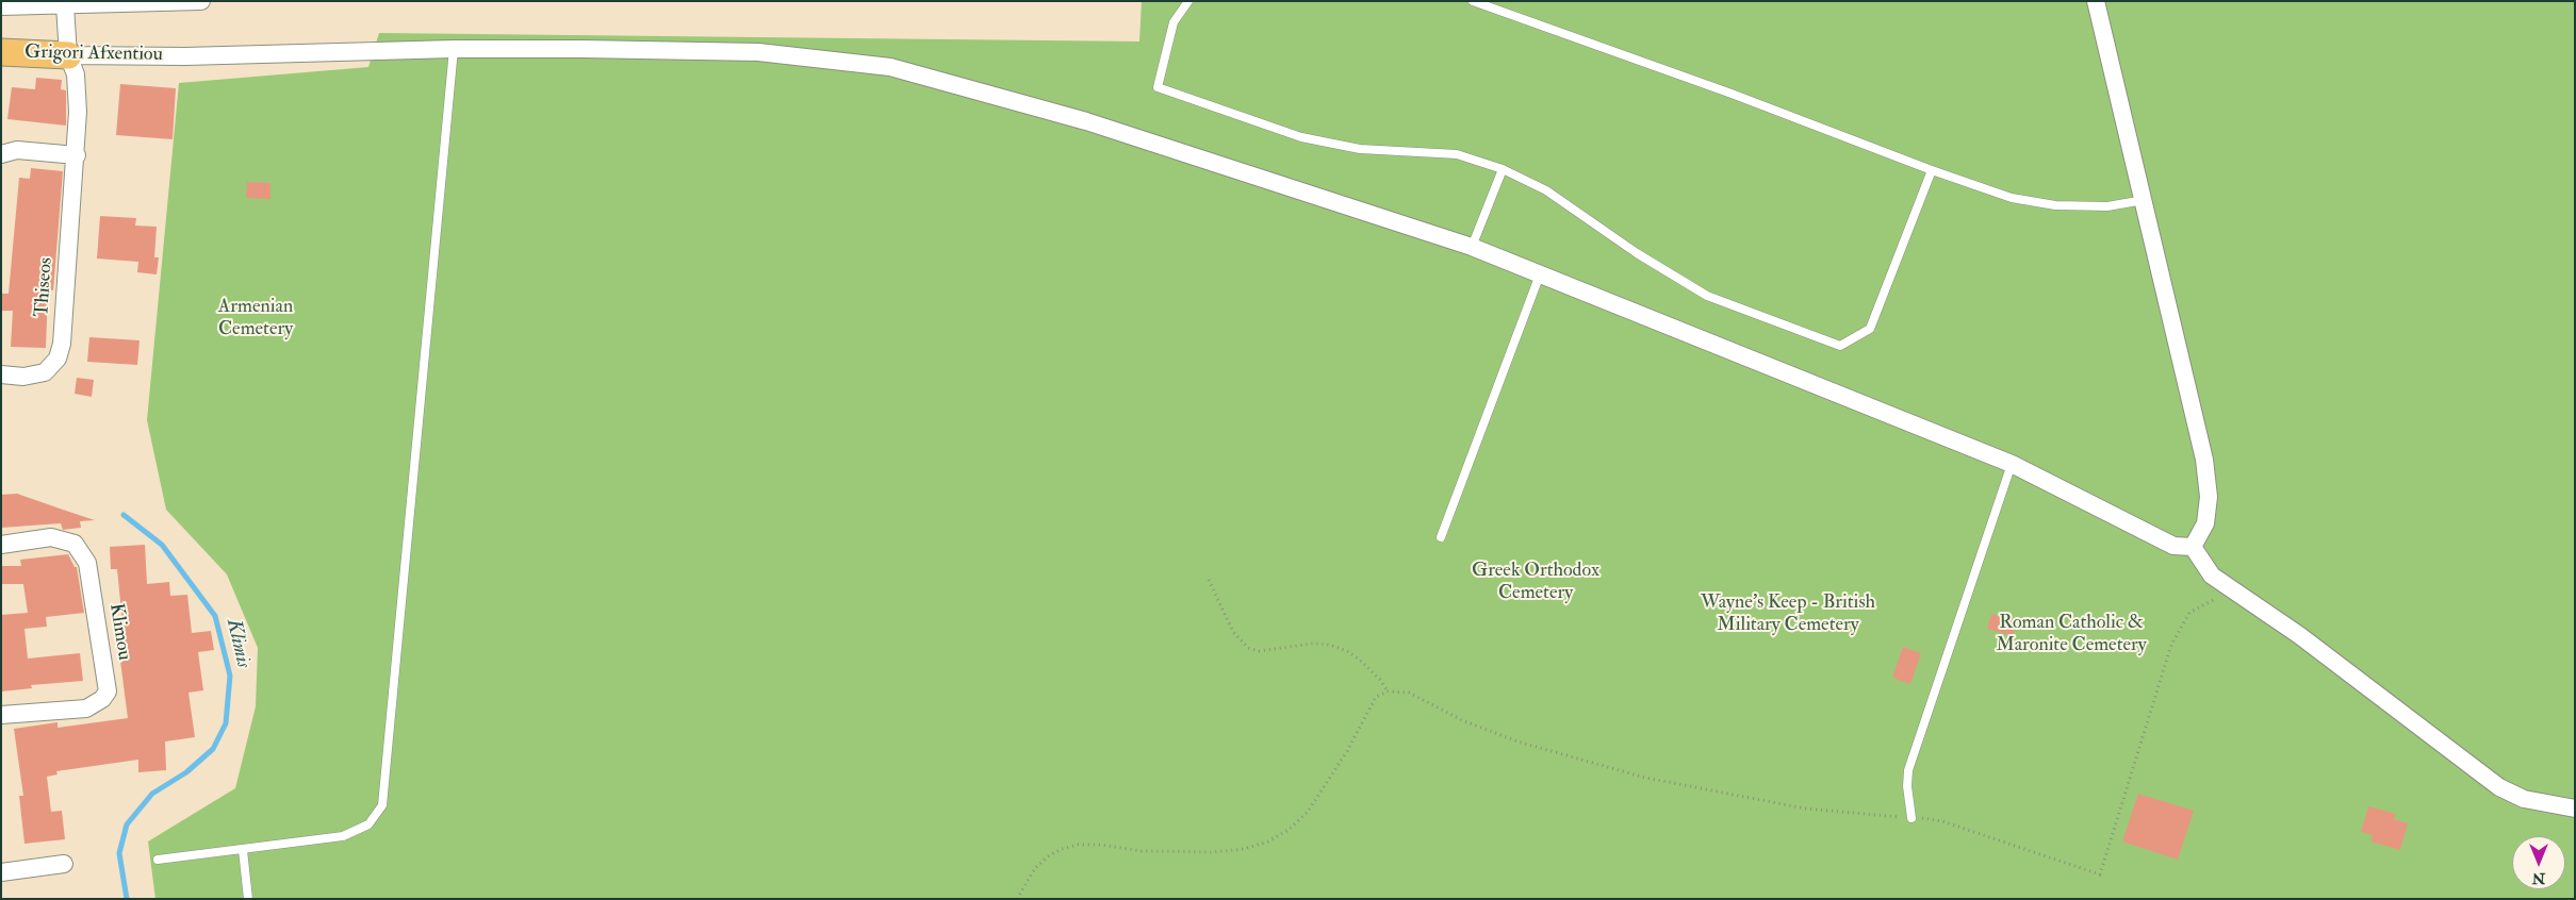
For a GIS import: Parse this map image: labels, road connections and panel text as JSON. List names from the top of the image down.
{
  "streets": {
    "main road": ["Grigori Afxentiou"],
    "street": ["Thiseos", "Klimou"]
  },
  "crossings": [
    ["Grigori Afxentiou", "Thiseos"]
  ],
  "water": ["Klimis"],
  "parks": [
    "Armenian Cemetery",
    "Greek Orthodox Cemetery",
    "Wayne's Keep - British Military Cemetery",
    "Roman Catholic & Maronite Cemetery"
  ],
  "north": "bottom"
}
